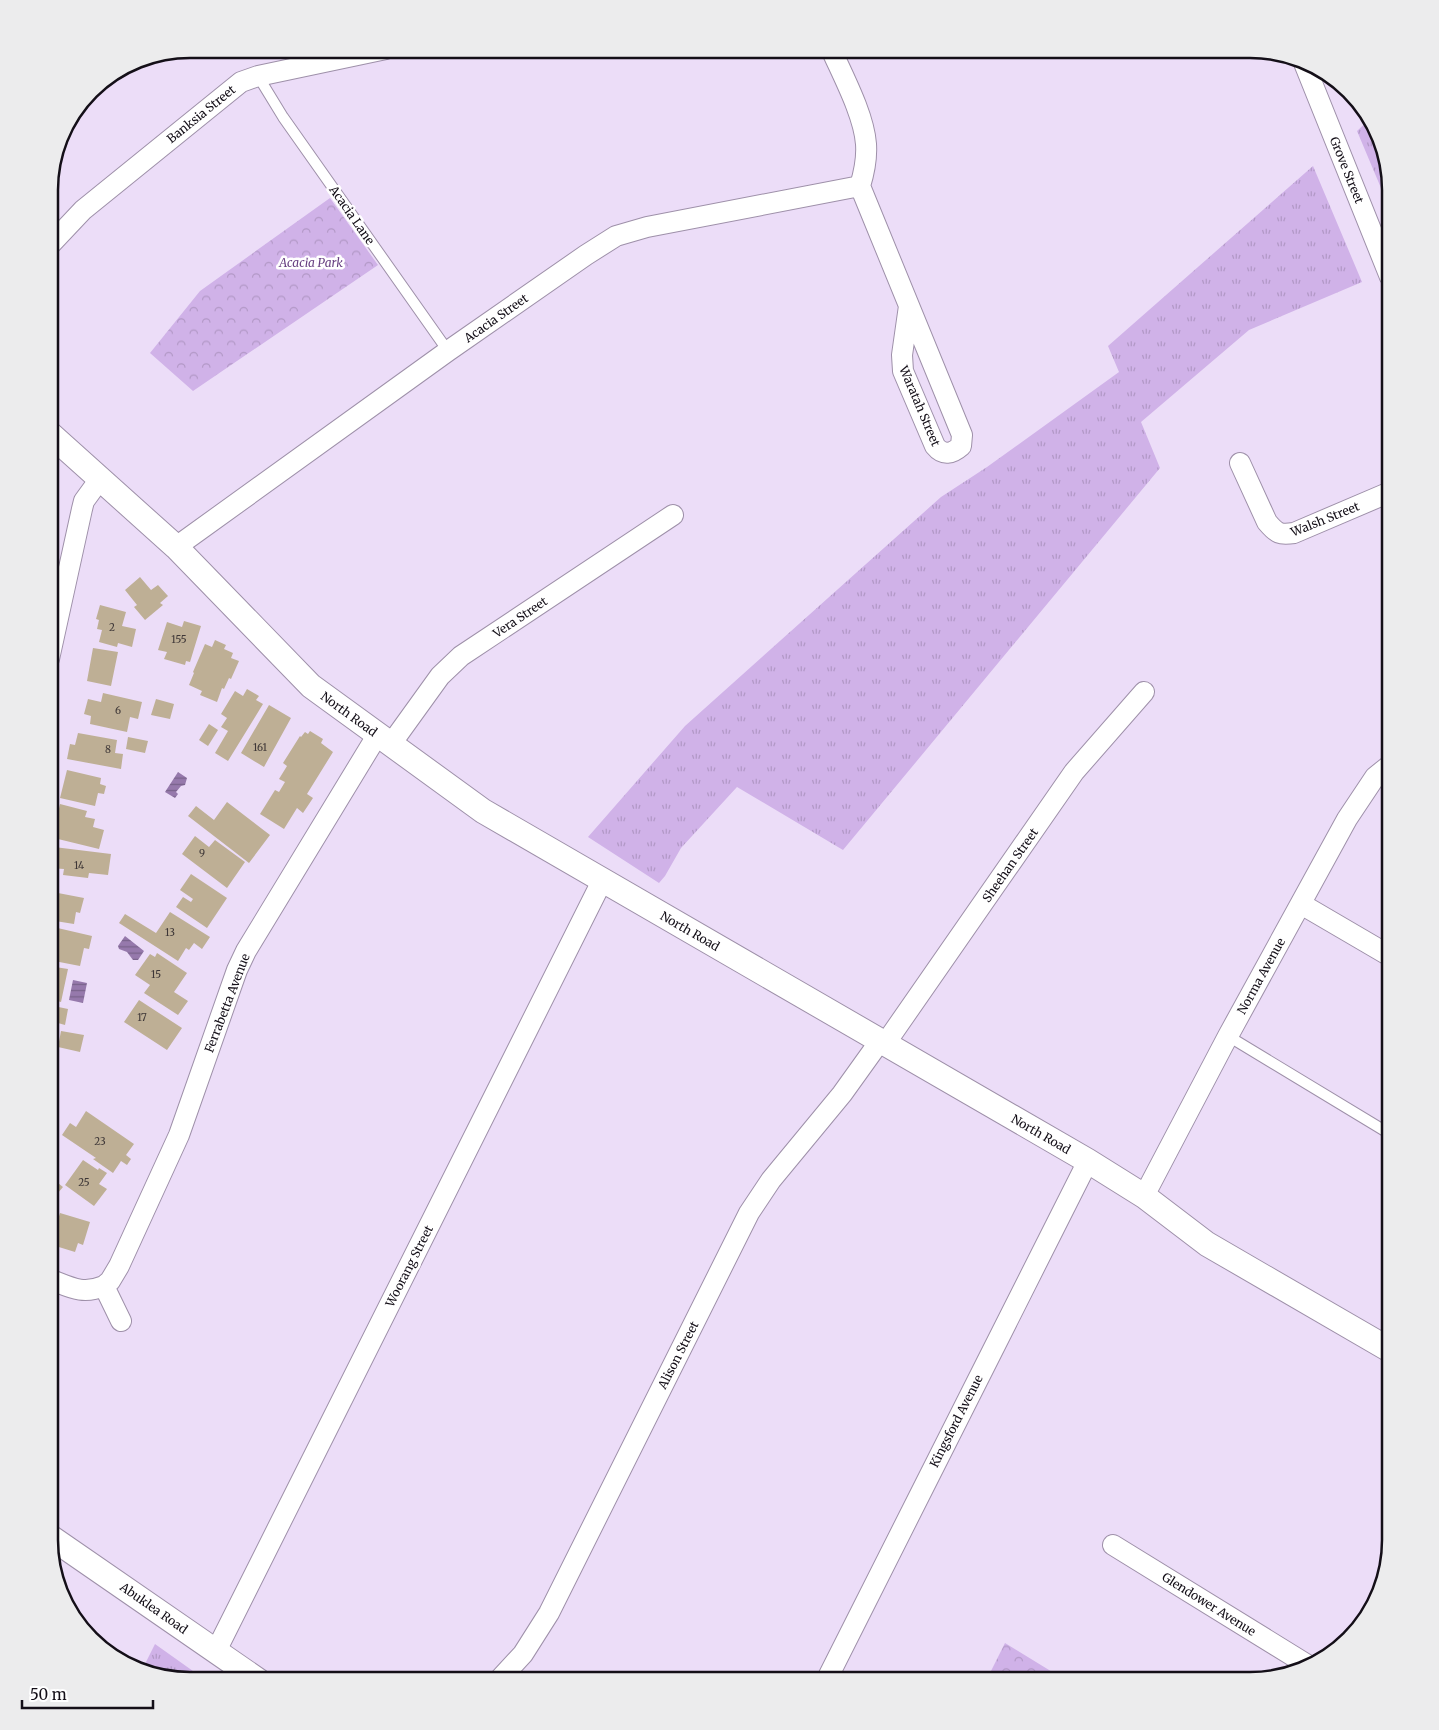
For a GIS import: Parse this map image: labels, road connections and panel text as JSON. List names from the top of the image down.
{
  "streets": {
    "street": [
      "Banksia Street",
      "Grove Street",
      "Acacia Street",
      "Waratah Street",
      "Walsh Street",
      "Vera Street",
      "North Road",
      "Sheehan Street",
      "Norma Avenue",
      "Ferrabetta Avenue",
      "Woorang Street",
      "Alison Street",
      "Kingsford Avenue",
      "Glendower Avenue",
      "Abuklea Road"
    ],
    "lane": ["Acacia Lane"]
  },
  "crossings": [
    ["Banksia Street", "Acacia Lane"],
    ["Acacia Lane", "Acacia Street"],
    ["Acacia Street", "Waratah Street"],
    ["Acacia Street", "North Road"],
    ["Vera Street", "North Road"],
    ["Vera Street", "Ferrabetta Avenue"],
    ["North Road", "Sheehan Street"],
    ["North Road", "Norma Avenue"],
    ["North Road", "Ferrabetta Avenue"],
    ["North Road", "Woorang Street"],
    ["North Road", "Alison Street"],
    ["North Road", "Kingsford Avenue"],
    ["Sheehan Street", "Alison Street"],
    ["Woorang Street", "Abuklea Road"]
  ],
  "parks": ["Acacia Park"],
  "house_numbers": [
    "2",
    "155",
    "6",
    "161",
    "8",
    "9",
    "14",
    "13",
    "15",
    "17",
    "23",
    "25"
  ],
  "scale_bar": "50 m"
}
